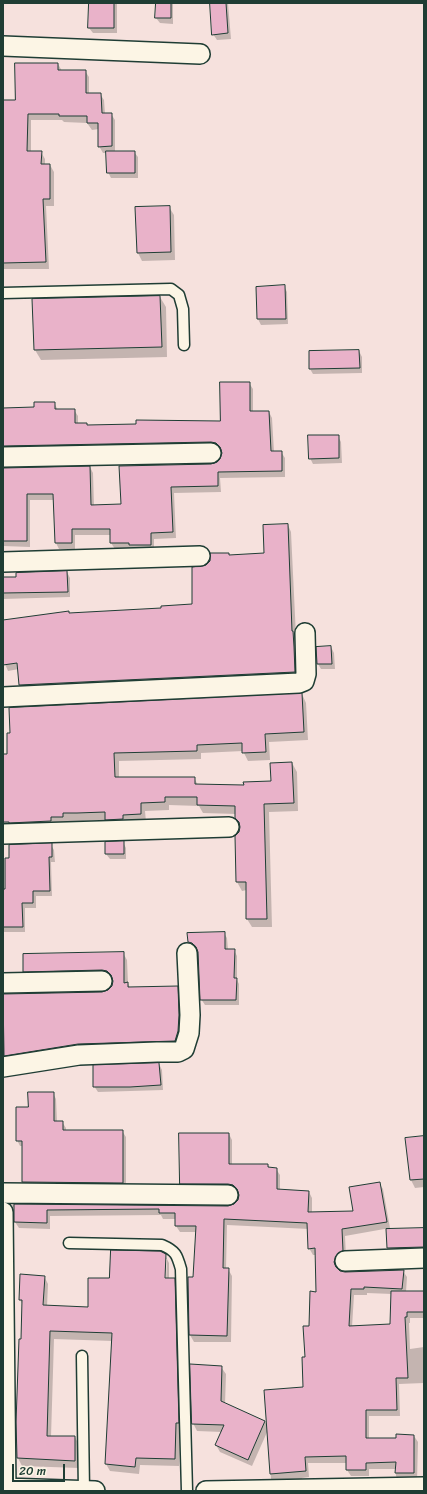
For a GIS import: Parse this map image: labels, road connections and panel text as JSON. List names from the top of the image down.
{
  "scale_bar": "20 m"
}
